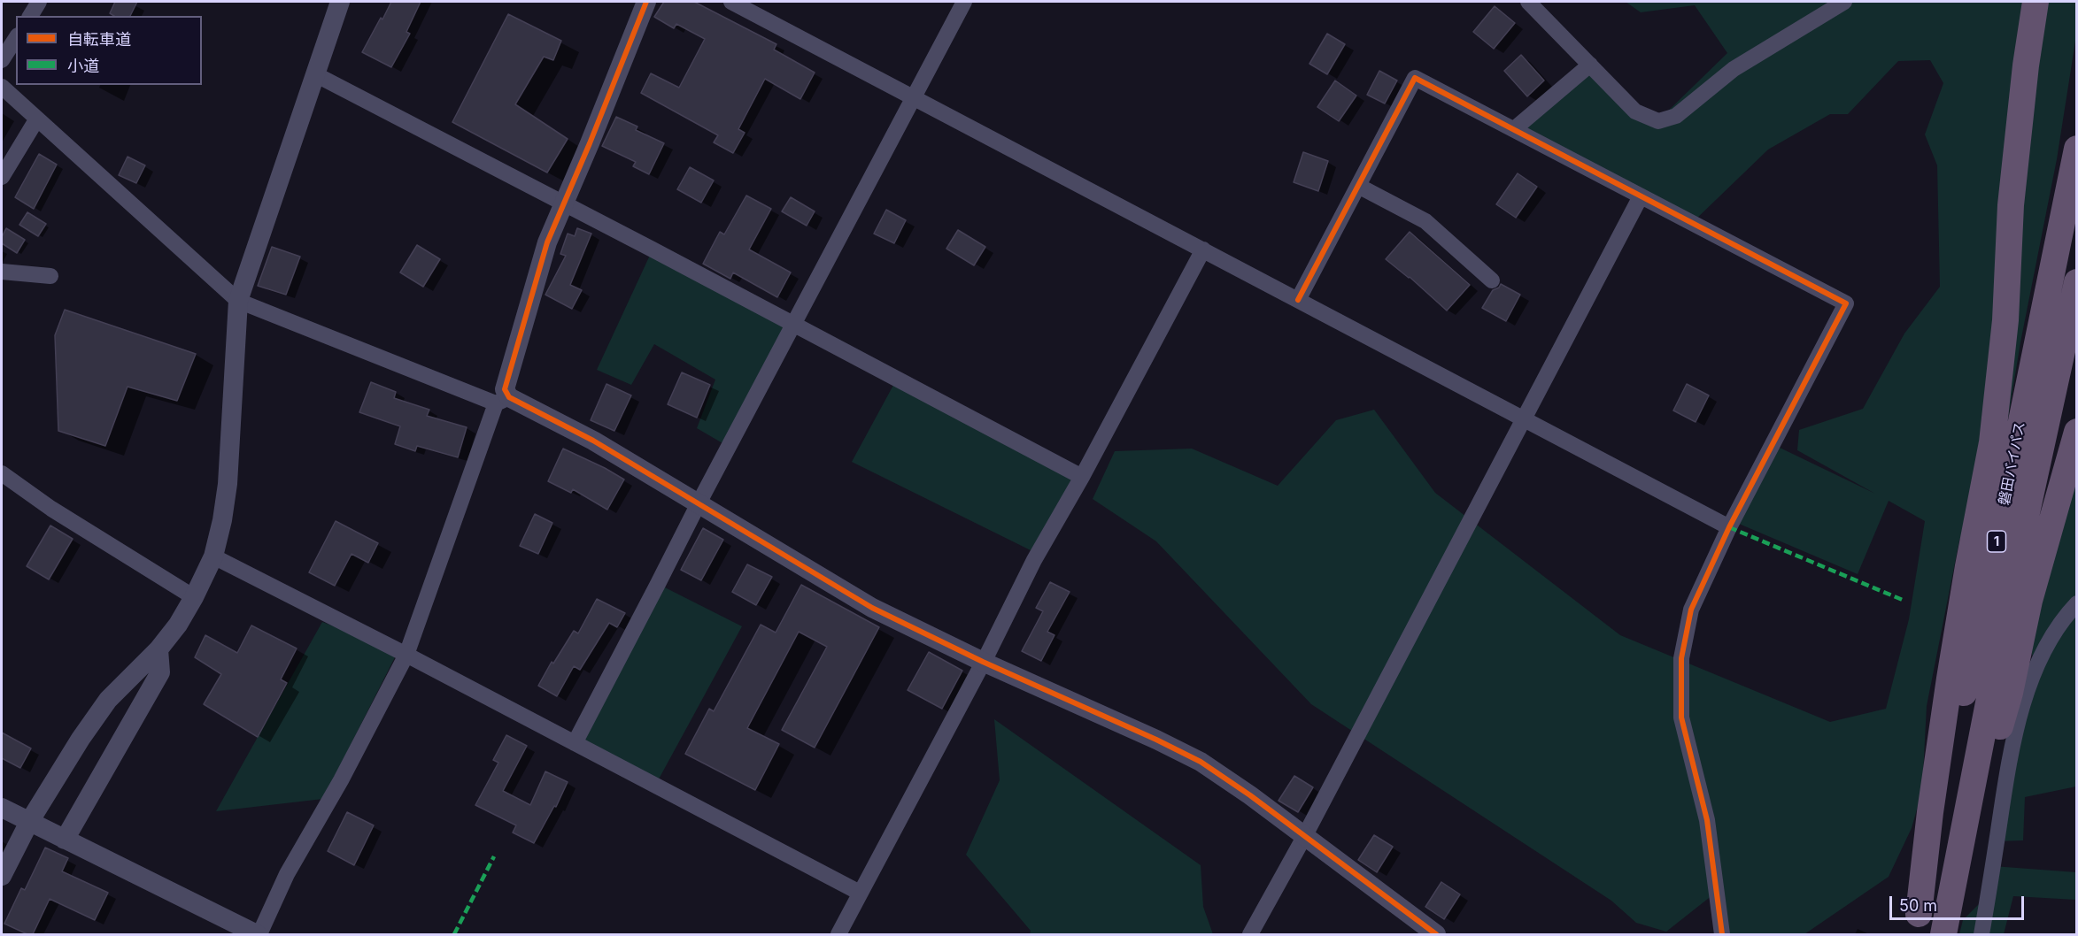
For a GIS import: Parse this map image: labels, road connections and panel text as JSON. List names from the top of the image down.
{
  "streets": {
    "highway": ["磐田バイパス", "1"]
  },
  "legend": ["自転車道", "小道"],
  "scale_bar": "50 m"
}
